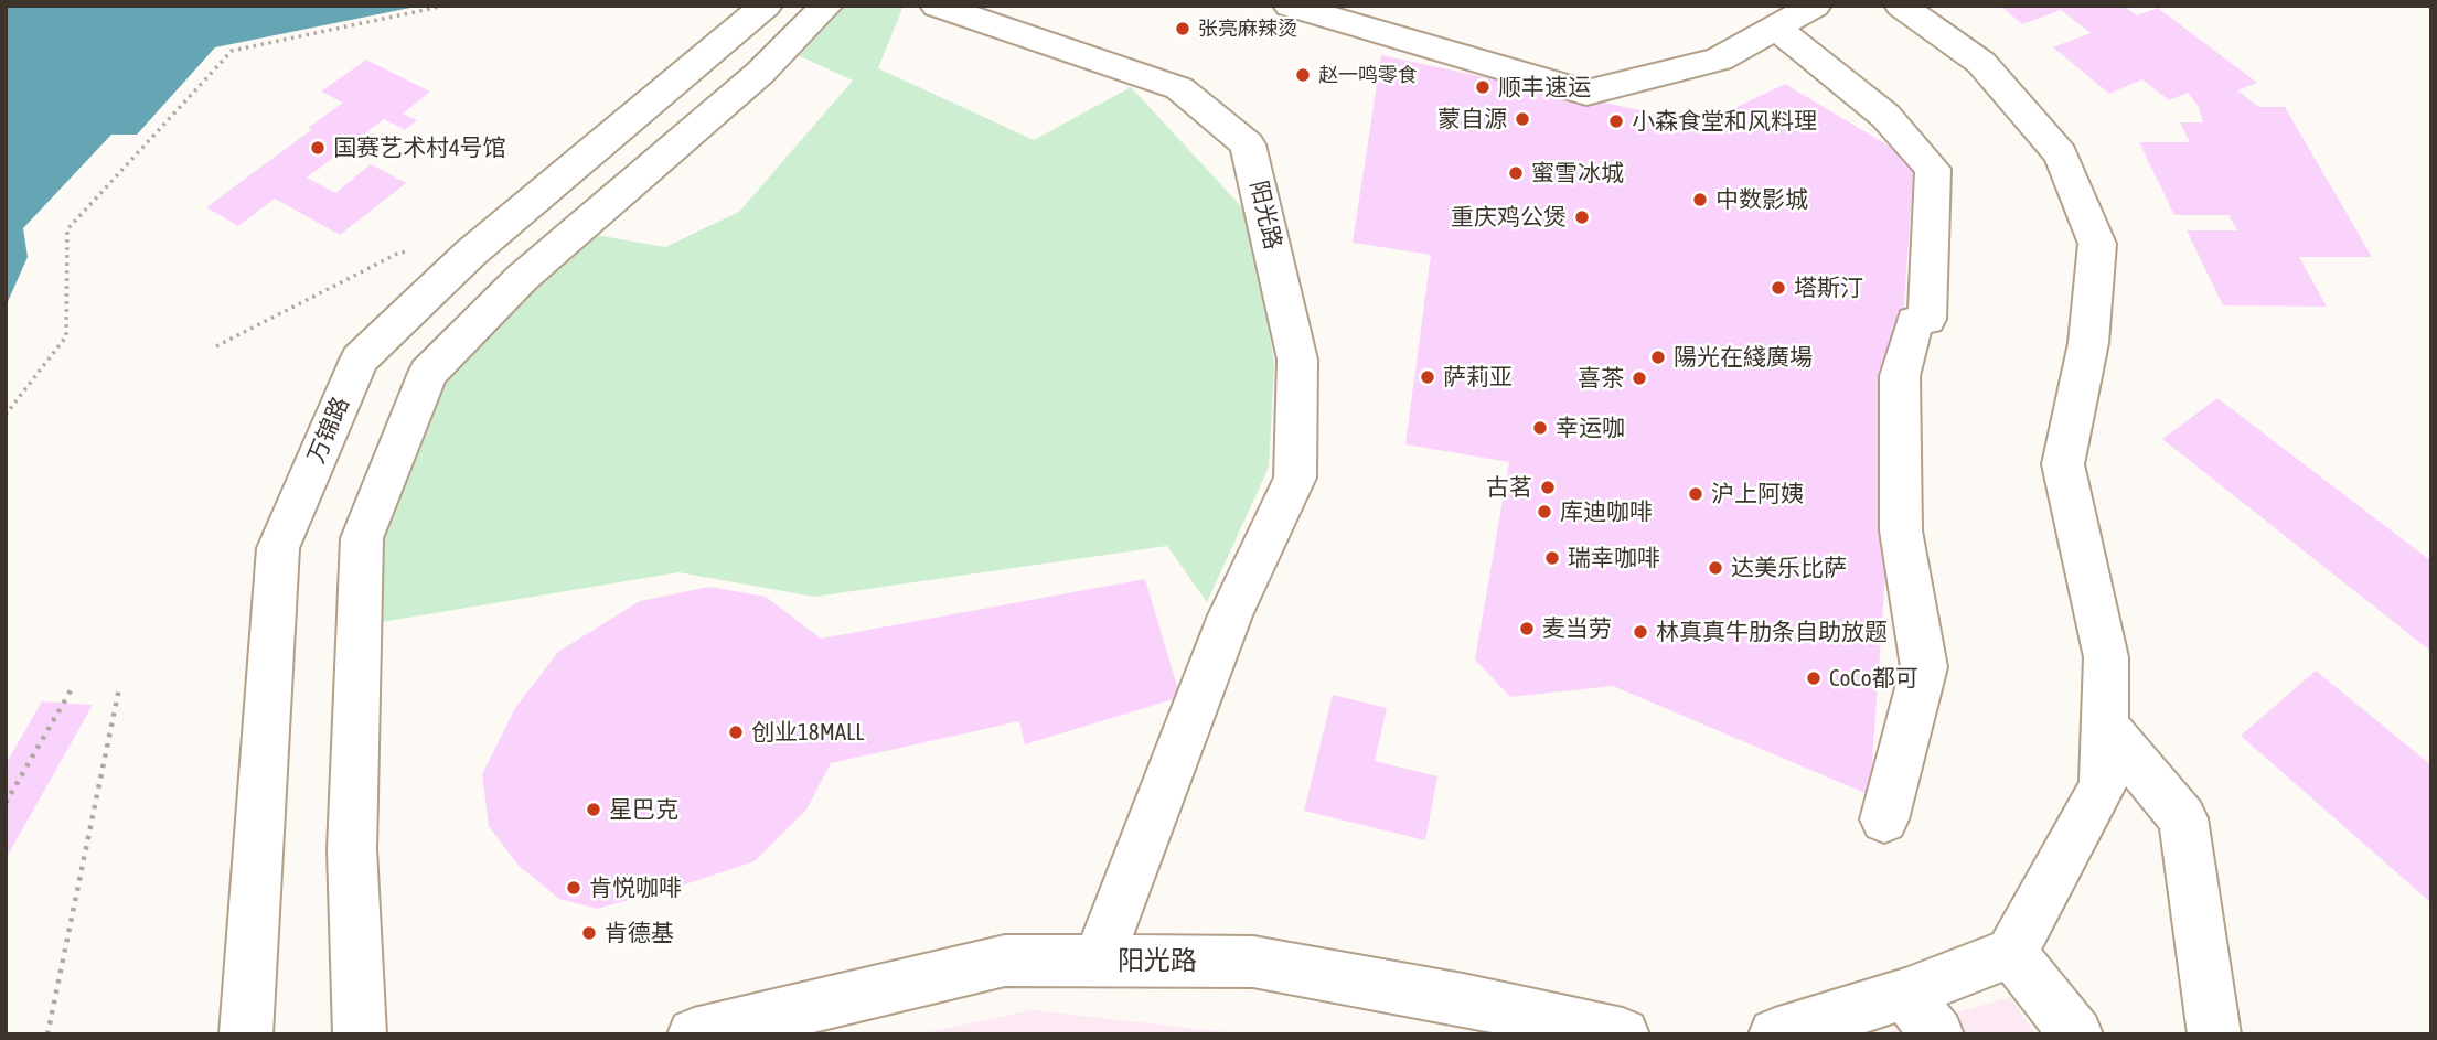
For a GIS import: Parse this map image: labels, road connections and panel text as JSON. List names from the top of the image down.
{
  "streets": {
    "street": ["阳光路", "万锦路"]
  },
  "places": [
    "张亮麻辣烫",
    "赵一鸣零食",
    "顺丰速运",
    "蒙自源",
    "小森食堂和风料理",
    "国赛艺术村4号馆",
    "蜜雪冰城",
    "中数影城",
    "重庆鸡公煲",
    "塔斯汀",
    "陽光在綫廣場",
    "萨莉亚",
    "喜茶",
    "幸运咖",
    "古茗",
    "沪上阿姨",
    "库迪咖啡",
    "瑞幸咖啡",
    "达美乐比萨",
    "麦当劳",
    "林真真牛肋条自助放题",
    "CoCo都可",
    "创业18MALL",
    "星巴克",
    "肯悦咖啡",
    "肯德基"
  ]
}
